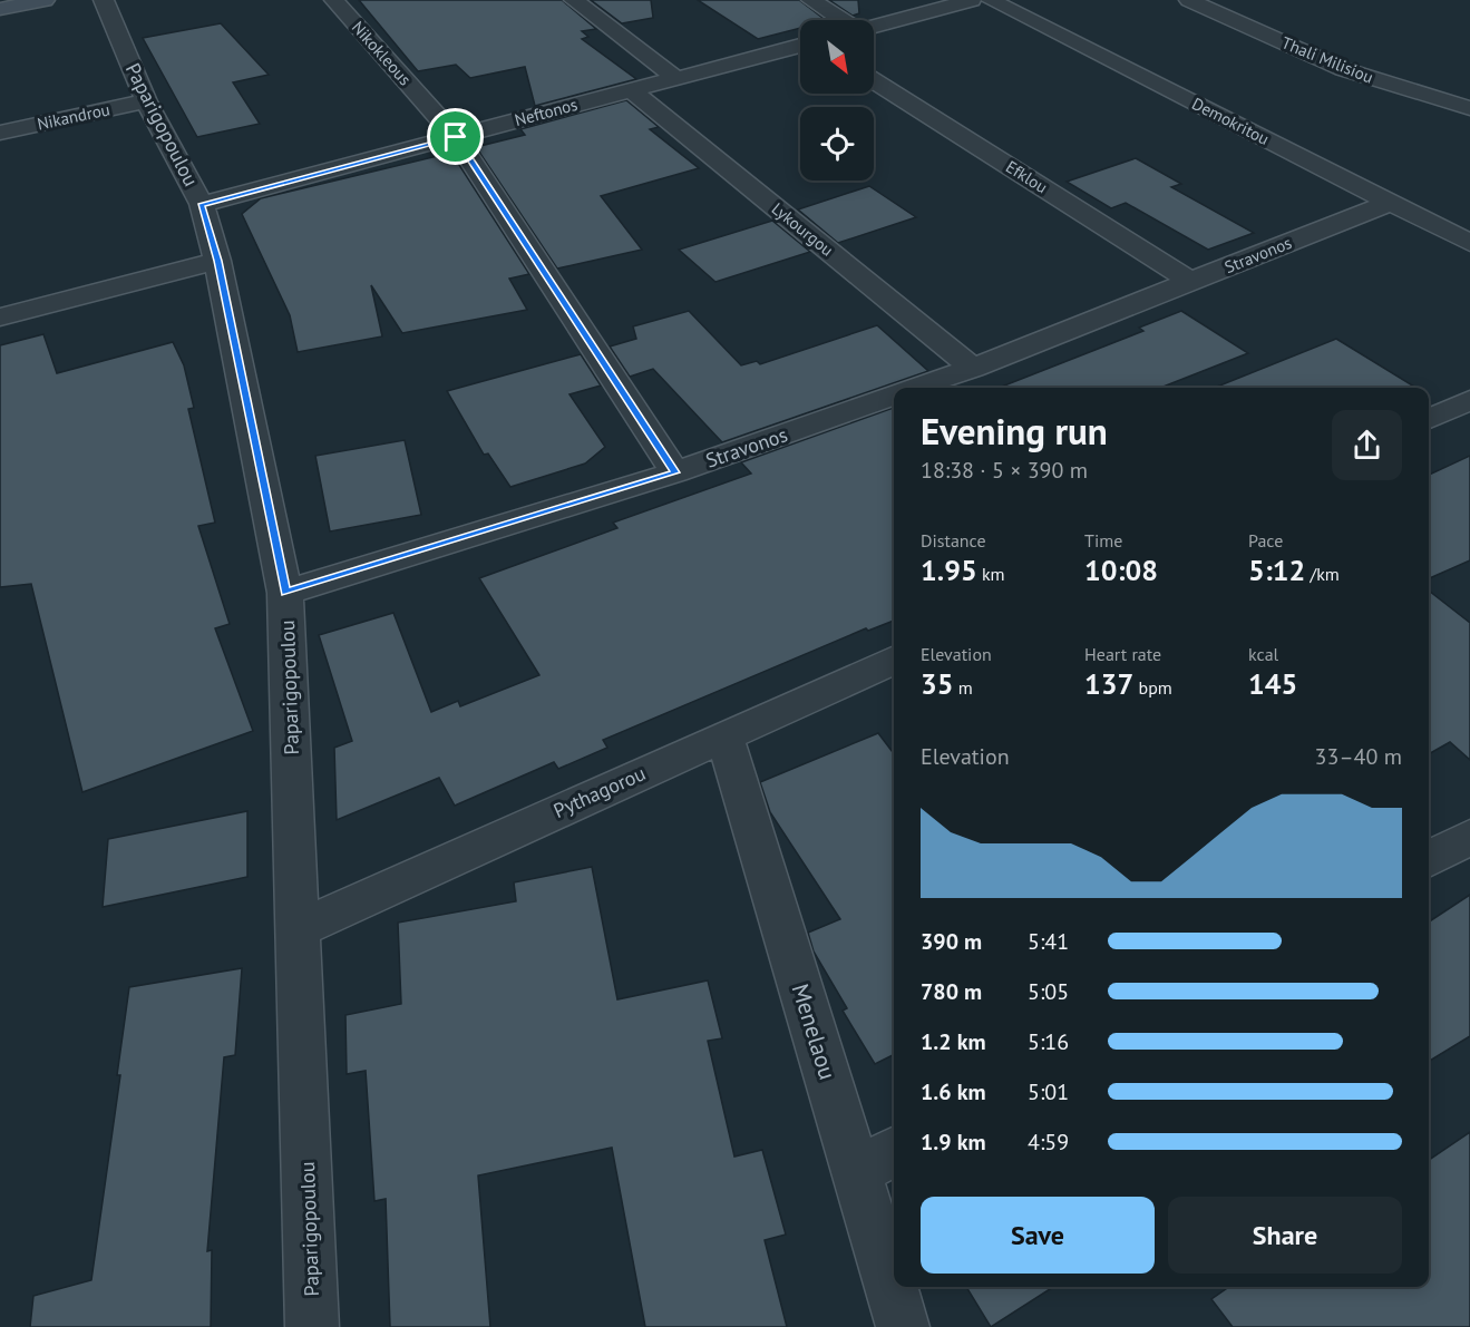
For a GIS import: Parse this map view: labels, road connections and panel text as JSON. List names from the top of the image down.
{
  "streets": {
    "street": [
      "Nikokleous",
      "Thali Milisiou",
      "Neftonos",
      "Nikandrou",
      "Demokritou",
      "Paparigopoulou",
      "Efklou",
      "Lykourgou",
      "Stravonos",
      "Pythagorou",
      "Menelaou"
    ]
  },
  "crossings": [
    ["Nikokleous", "Neftonos"],
    ["Nikokleous", "Stravonos"],
    ["Neftonos", "Paparigopoulou"],
    ["Neftonos", "Lykourgou"],
    ["Nikandrou", "Paparigopoulou"],
    ["Demokritou", "Stravonos"],
    ["Paparigopoulou", "Stravonos"],
    ["Paparigopoulou", "Pythagorou"],
    ["Efklou", "Stravonos"],
    ["Lykourgou", "Stravonos"],
    ["Pythagorou", "Menelaou"]
  ],
  "north": "bottom right",
  "page": {
    "heading": ["Evening run", "18:38 · 5 × 390 m"],
    "stats": [
      ["Distance", "1.95 km"],
      ["Time", "10:08"],
      ["Pace", "5:12 /km"],
      ["Elevation", "35 m"],
      ["Heart rate", "137 bpm"],
      ["kcal", "145"]
    ],
    "chart": ["Elevation", "33–40 m"],
    "list": [
      {
        "name": "390 m",
        "note": "5:41"
      },
      {
        "name": "780 m",
        "note": "5:05"
      },
      {
        "name": "1.2 km",
        "note": "5:16"
      },
      {
        "name": "1.6 km",
        "note": "5:01"
      },
      {
        "name": "1.9 km",
        "note": "4:59"
      }
    ],
    "buttons": ["Save", "Share"]
  }
}
